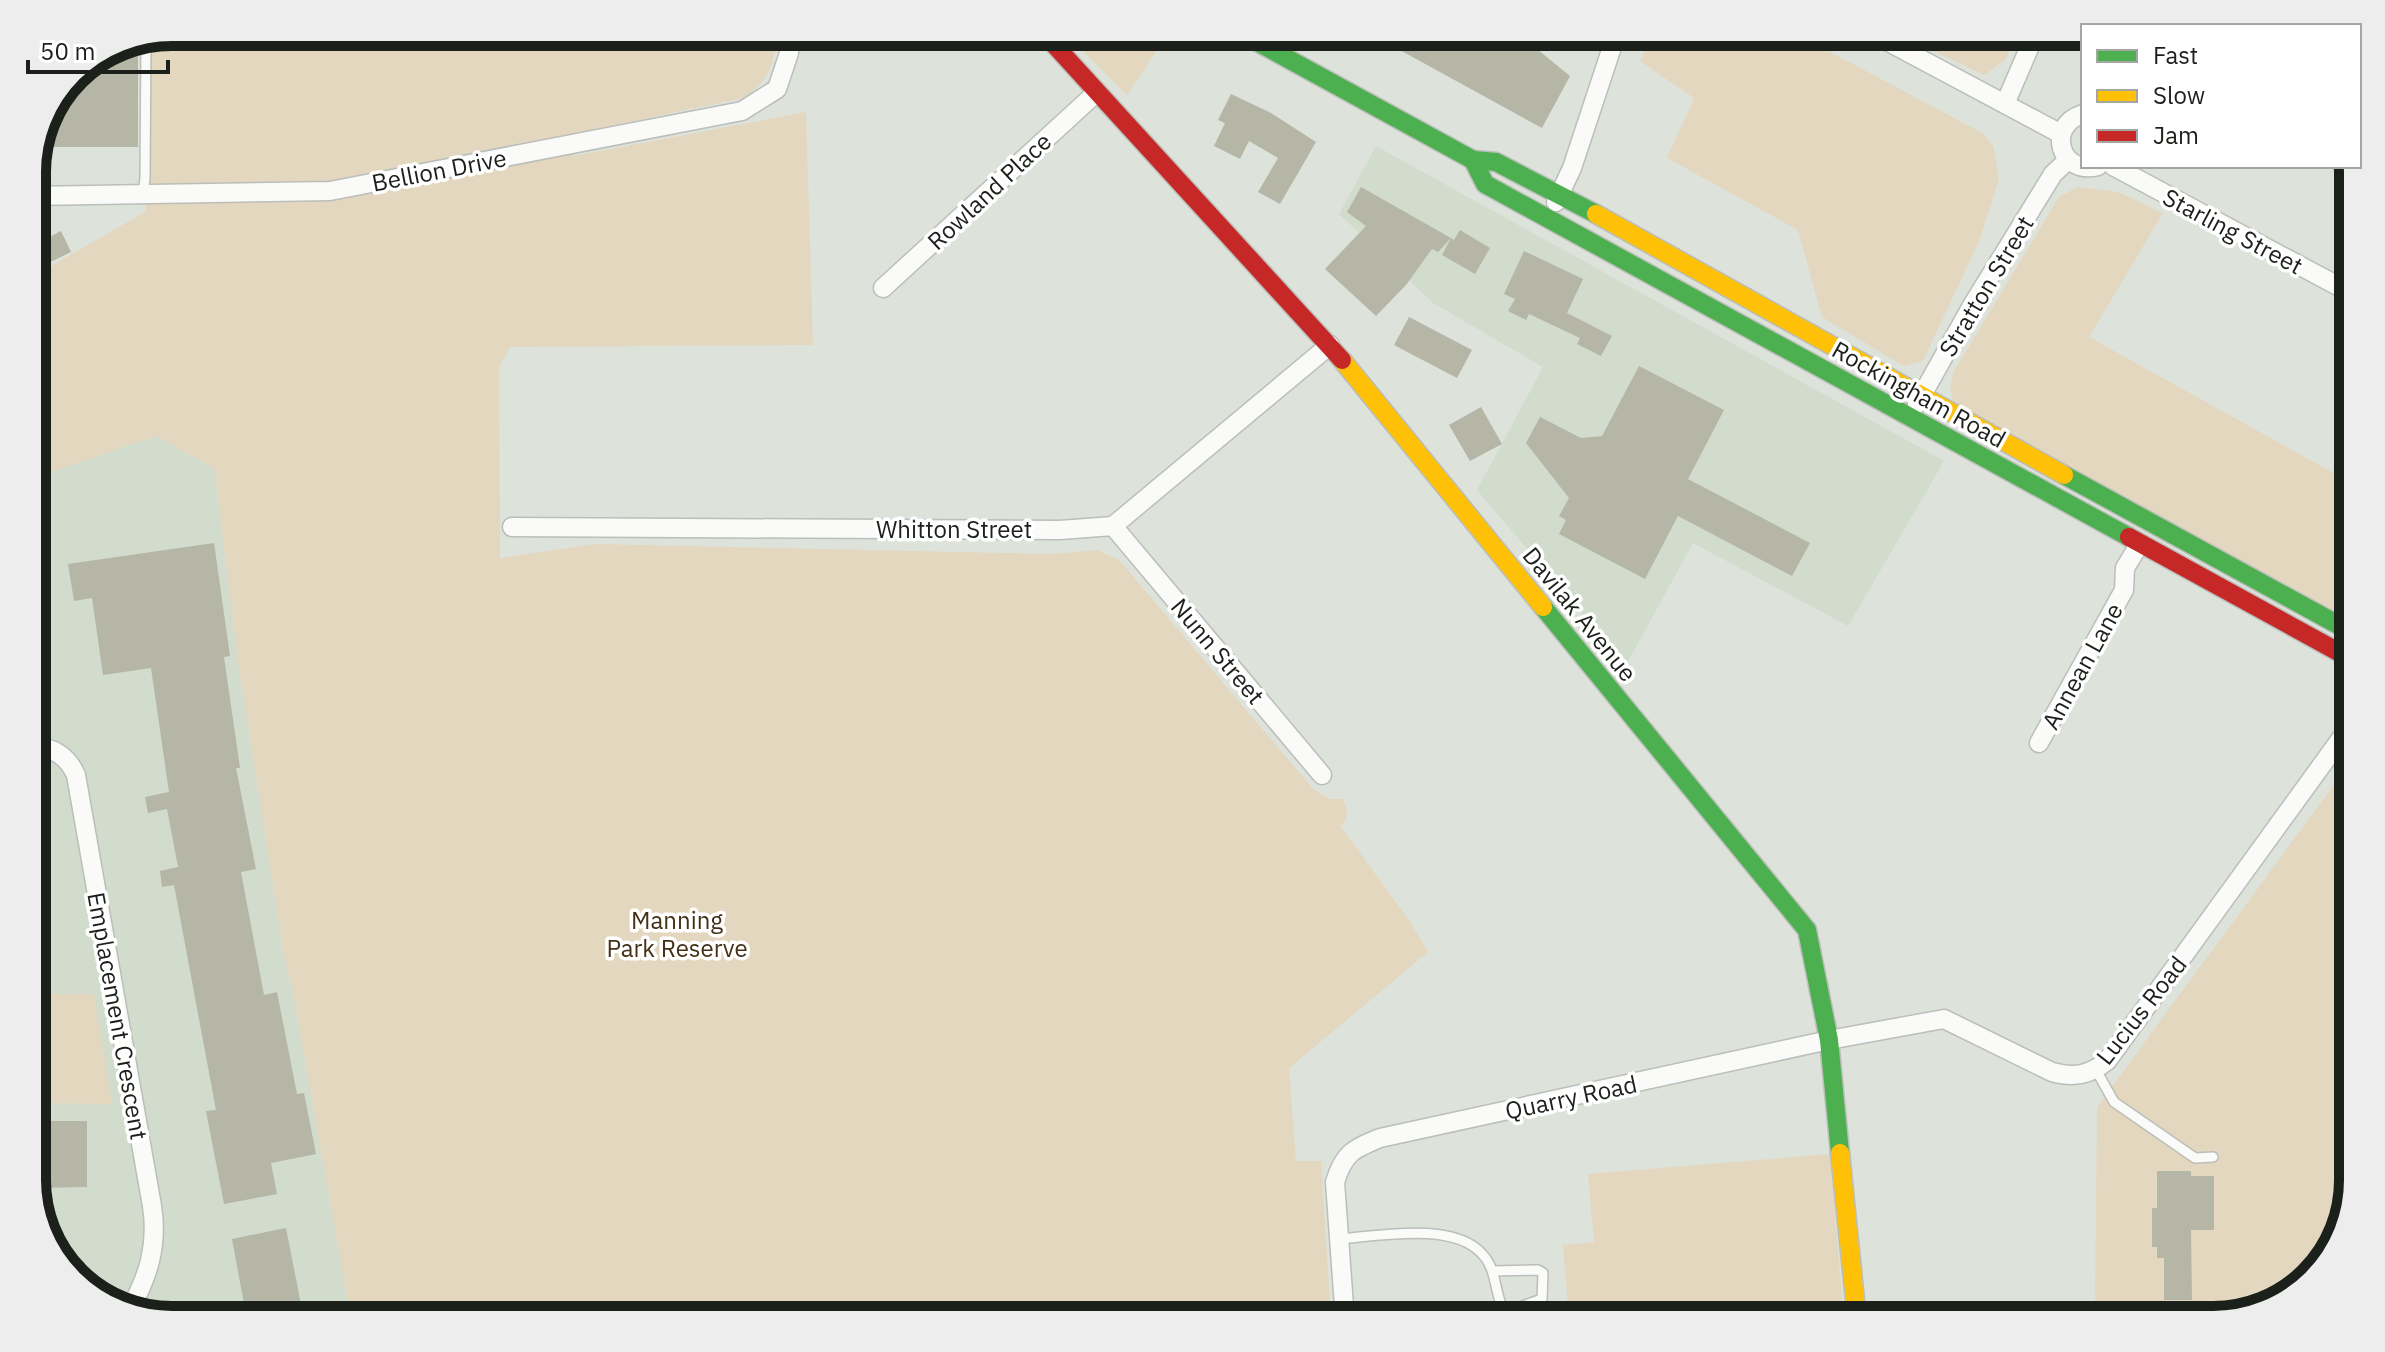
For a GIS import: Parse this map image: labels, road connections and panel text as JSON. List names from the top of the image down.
{
  "streets": {
    "main road": ["Rockingham Road", "Davilak Avenue"],
    "street": [
      "Bellion Drive",
      "Rowland Place",
      "Starling Street",
      "Stratton Street",
      "Whitton Street",
      "Nunn Street",
      "Annean Lane",
      "Lucius Road",
      "Emplacement Crescent",
      "Quarry Road"
    ]
  },
  "crossings": [
    ["Rowland Place", "Davilak Avenue"],
    ["Stratton Street", "Rockingham Road"],
    ["Rockingham Road", "Annean Lane"],
    ["Whitton Street", "Nunn Street"],
    ["Davilak Avenue", "Lucius Road"],
    ["Davilak Avenue", "Quarry Road"],
    ["Lucius Road", "Quarry Road"]
  ],
  "parks": ["Manning Park Reserve"],
  "legend": ["Fast", "Slow", "Jam"],
  "scale_bar": "50 m"
}
